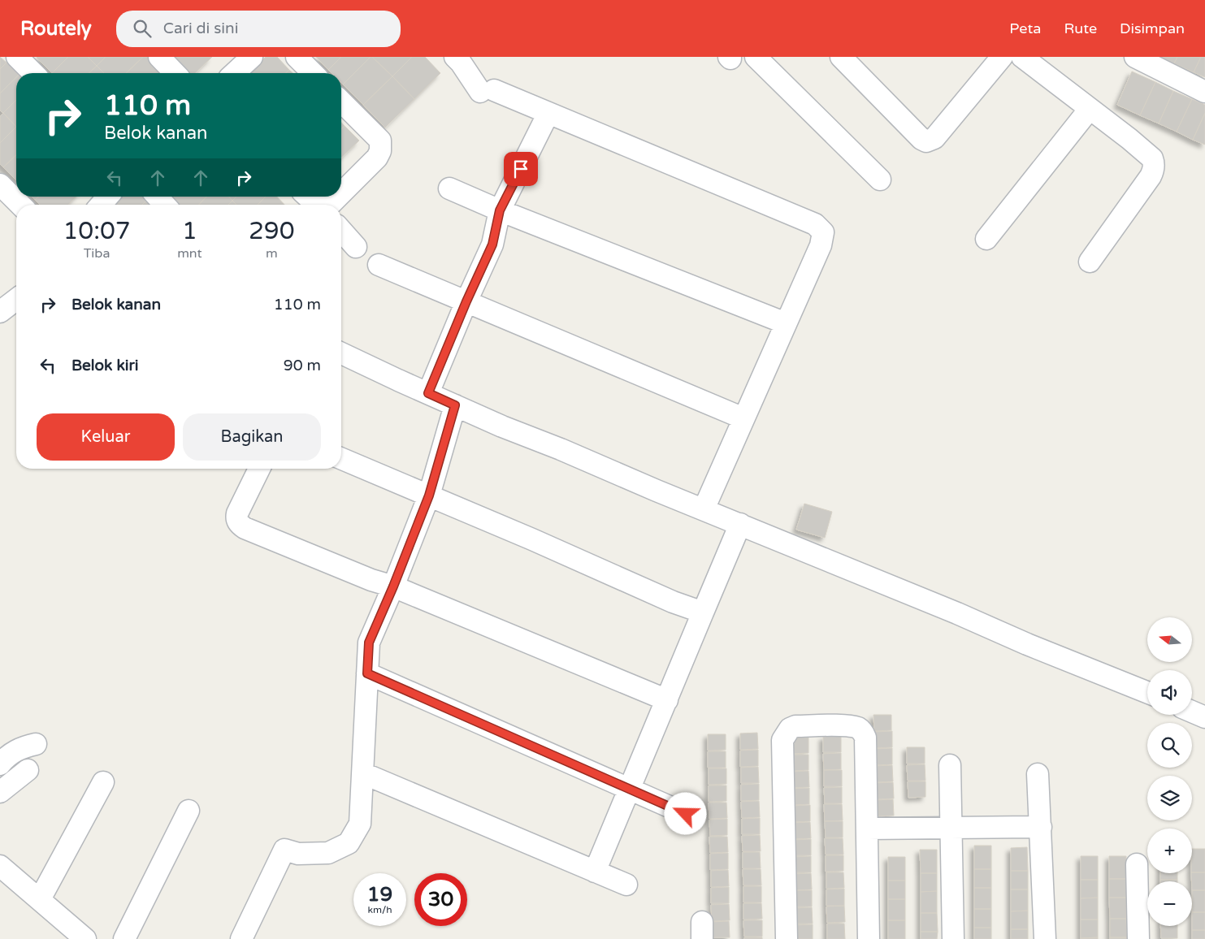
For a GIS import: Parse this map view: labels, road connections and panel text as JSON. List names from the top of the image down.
{
  "north": "left",
  "page": {
    "header": "Routely",
    "search": "Cari di sini",
    "nav": ["Peta", "Rute", "Disimpan"],
    "turn": ["110 m", "Belok kanan"],
    "eta": [
      "10:07",
      "Tiba",
      "1",
      "mnt",
      "290",
      "m"
    ],
    "list": [
      {
        "name": "Belok kanan",
        "value": "110 m"
      },
      {
        "name": "Belok kiri",
        "value": "90 m"
      }
    ],
    "buttons": ["Keluar", "Bagikan"],
    "map_buttons": ["+", "−"],
    "speed": "19 km/h",
    "limit": "30"
  }
}
